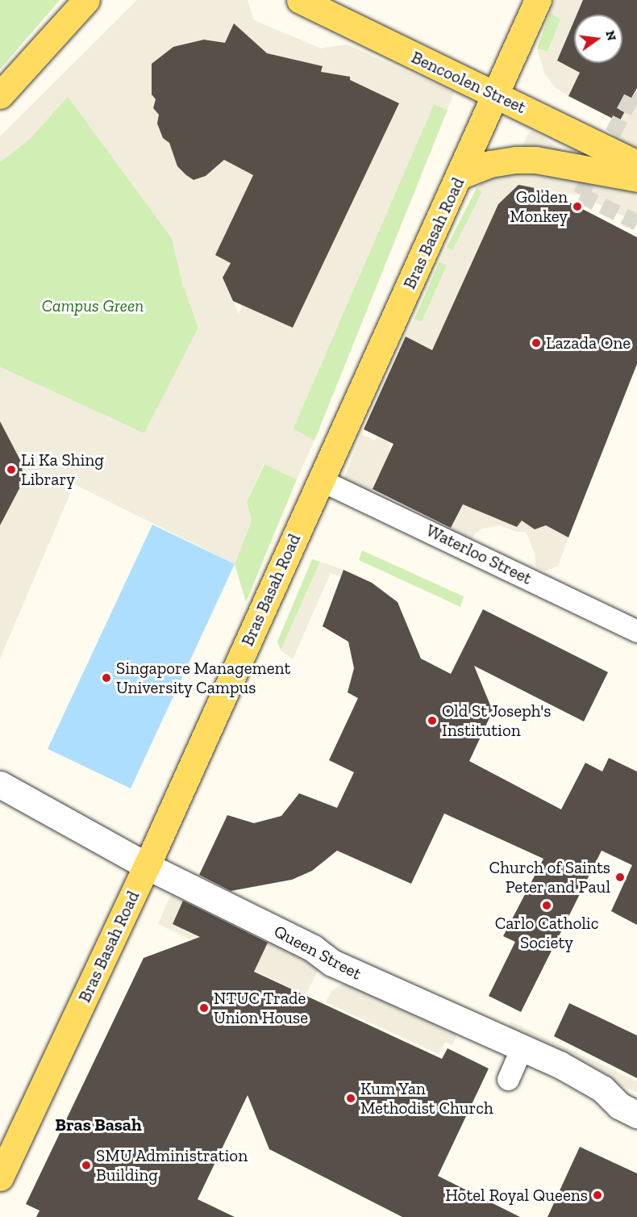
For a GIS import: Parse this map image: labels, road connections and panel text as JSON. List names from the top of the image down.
{
  "streets": {
    "main road": ["Bencoolen Street", "Bras Basah Road"],
    "street": ["Waterloo Street", "Queen Street"]
  },
  "crossings": [
    ["Bencoolen Street", "Bras Basah Road"],
    ["Bras Basah Road", "Waterloo Street"],
    ["Bras Basah Road", "Queen Street"]
  ],
  "districts": ["Bras Basah"],
  "parks": ["Campus Green"],
  "places": [
    "Golden Monkey",
    "Lazada One",
    "Li Ka Shing Library",
    "Singapore Management University Campus",
    "Old St Joseph's Institution",
    "Church of Saints Peter and Paul",
    "Carlo Catholic Society",
    "NTUC Trade Union House",
    "Kum Yan Methodist Church",
    "SMU Administration Building",
    "Hotel Royal Queens"
  ],
  "north": "right"
}
